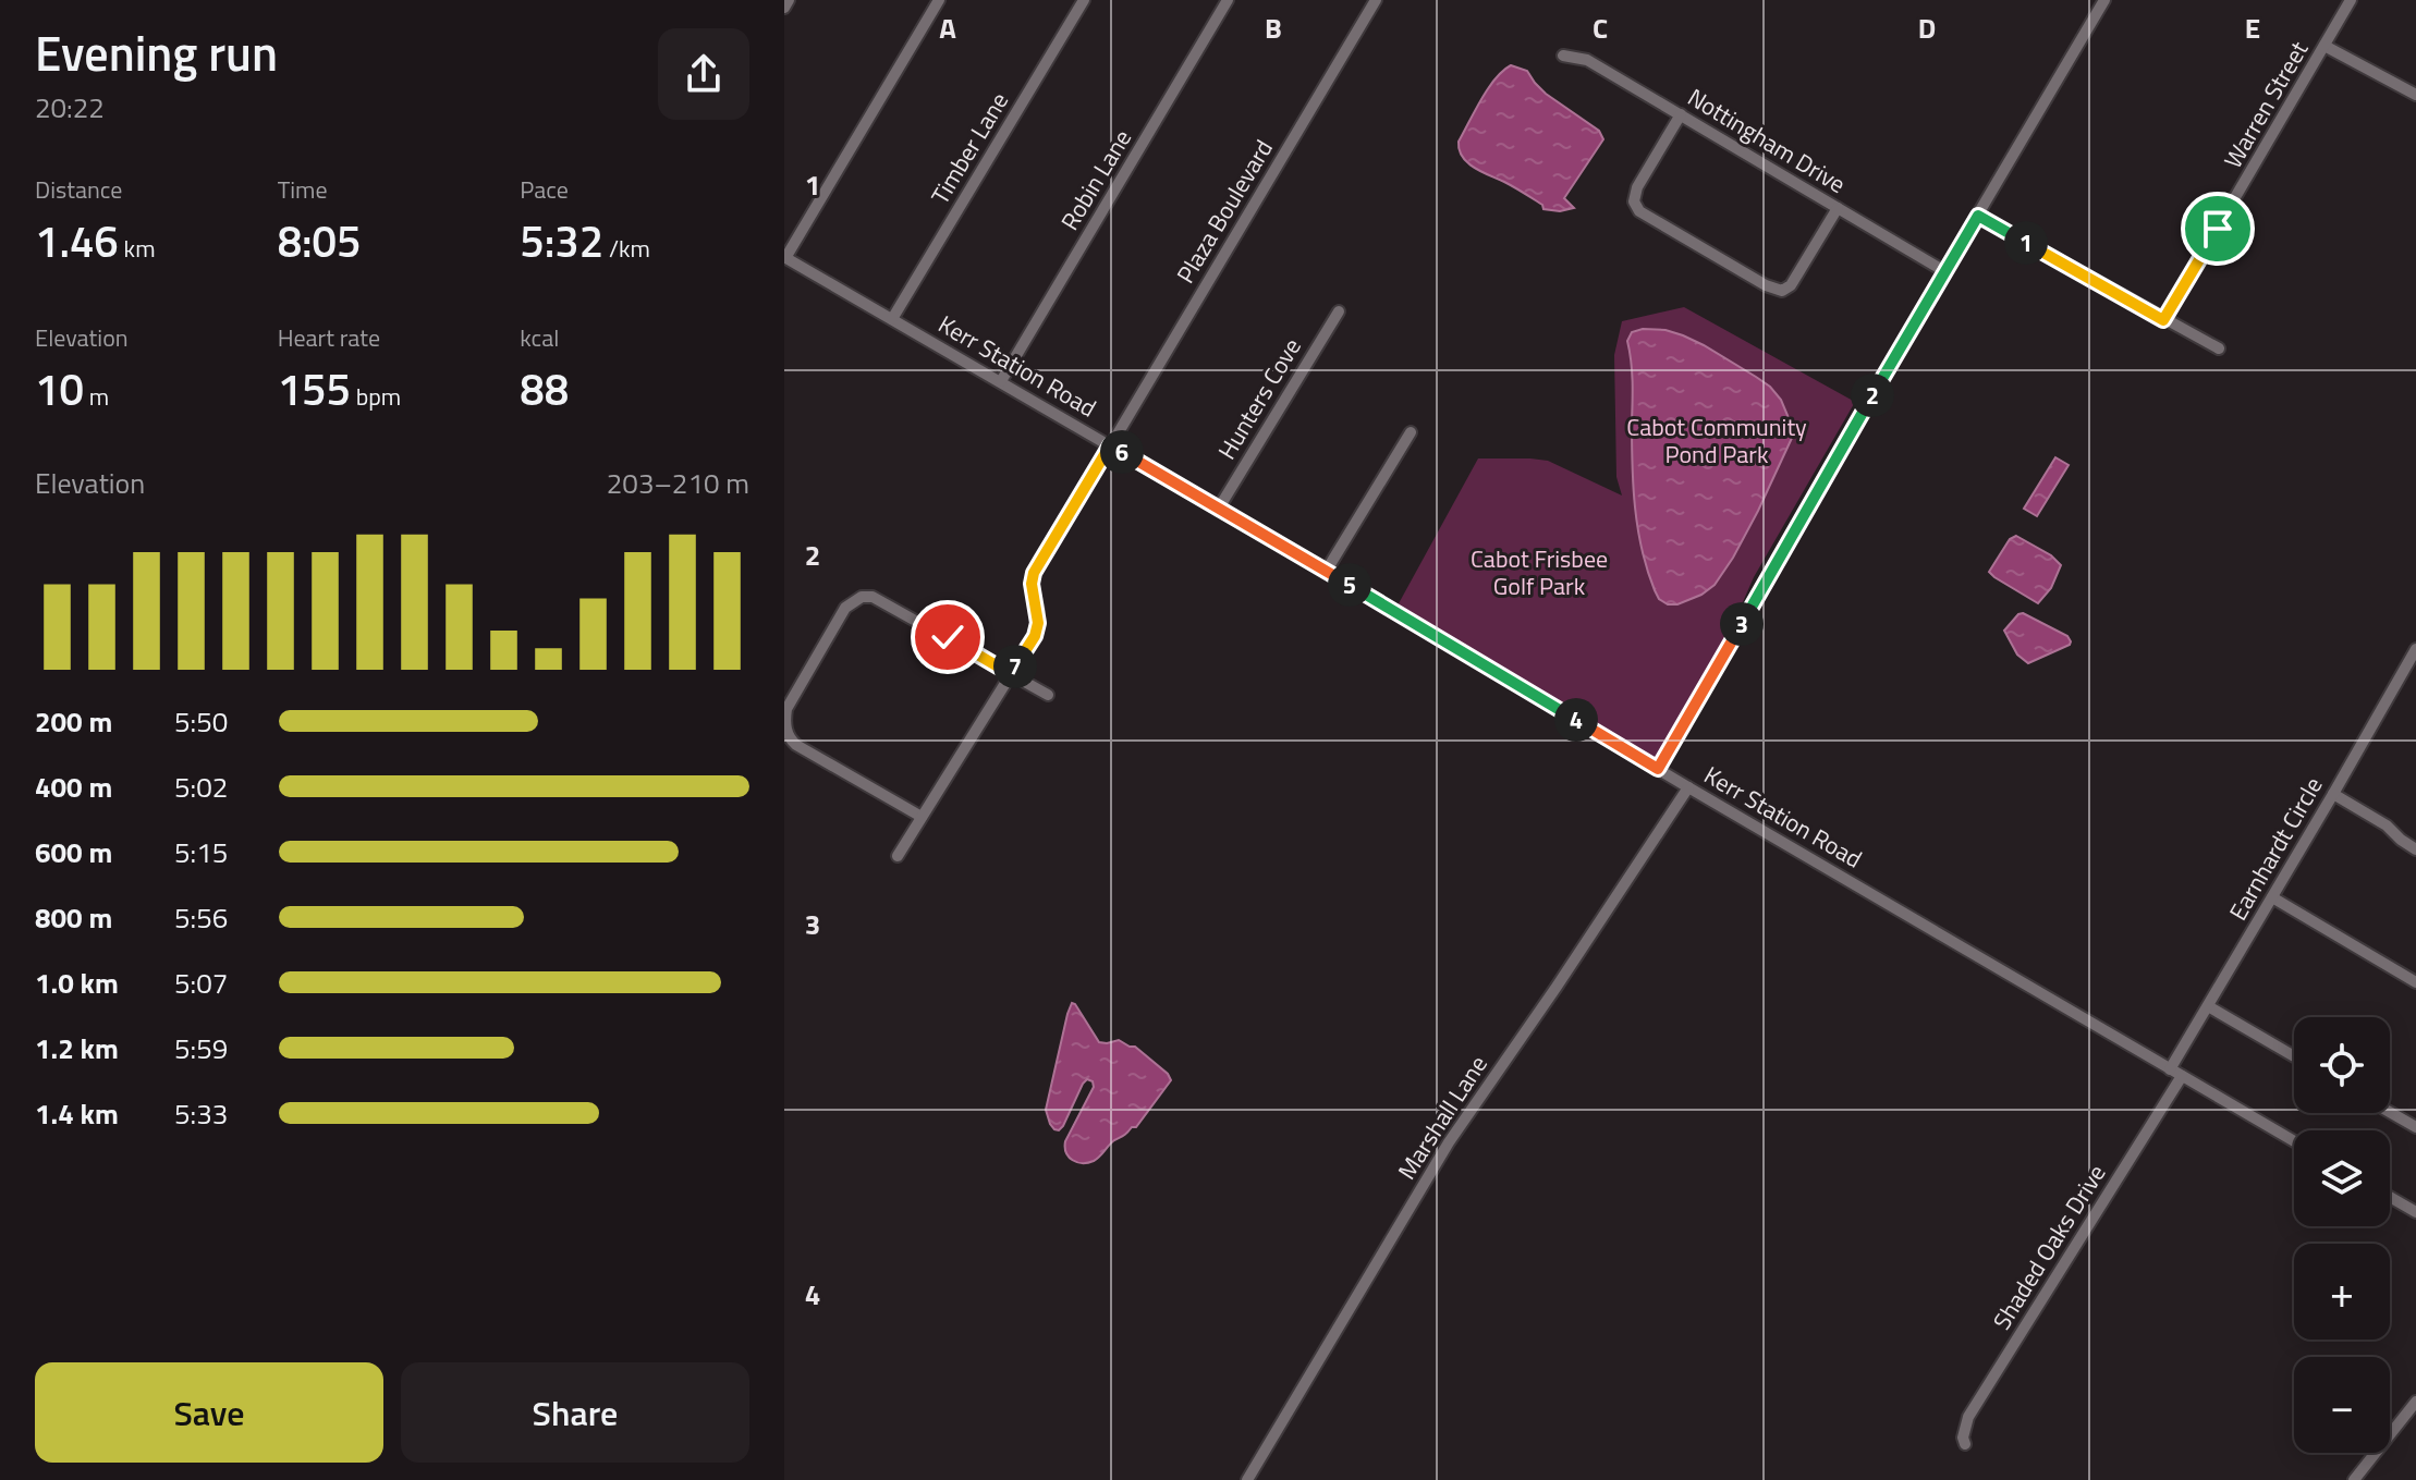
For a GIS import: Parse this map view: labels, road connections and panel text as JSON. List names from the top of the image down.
{
  "streets": {
    "street": [
      "Warren Street",
      "Nottingham Drive",
      "Timber Lane",
      "Robin Lane",
      "Plaza Boulevard",
      "Kerr Station Road",
      "Hunters Cove",
      "Earnhardt Circle",
      "Marshall Lane",
      "Shaded Oaks Drive"
    ]
  },
  "crossings": [
    ["Timber Lane", "Kerr Station Road"],
    ["Robin Lane", "Kerr Station Road"],
    ["Plaza Boulevard", "Kerr Station Road"],
    ["Kerr Station Road", "Hunters Cove"],
    ["Kerr Station Road", "Earnhardt Circle"],
    ["Kerr Station Road", "Marshall Lane"],
    ["Kerr Station Road", "Shaded Oaks Drive"]
  ],
  "parks": ["Cabot Community Pond Park", "Cabot Frisbee Golf Park"],
  "page": {
    "heading": ["Evening run", "20:22"],
    "stats": [
      ["Distance", "1.46 km"],
      ["Time", "8:05"],
      ["Pace", "5:32 /km"],
      ["Elevation", "10 m"],
      ["Heart rate", "155 bpm"],
      ["kcal", "88"]
    ],
    "pins": [
      "1",
      "2",
      "6",
      "5",
      "3",
      "7",
      "4"
    ],
    "chart": ["Elevation", "203–210 m"],
    "list": [
      {
        "name": "200 m",
        "note": "5:50"
      },
      {
        "name": "400 m",
        "note": "5:02"
      },
      {
        "name": "600 m",
        "note": "5:15"
      },
      {
        "name": "800 m",
        "note": "5:56"
      },
      {
        "name": "1.0 km",
        "note": "5:07"
      },
      {
        "name": "1.2 km",
        "note": "5:59"
      },
      {
        "name": "1.4 km",
        "note": "5:33"
      }
    ],
    "map_buttons": ["+", "−"],
    "buttons": ["Save", "Share"]
  },
  "grid": {
    "columns": [
      "A",
      "B",
      "C",
      "D",
      "E"
    ],
    "rows": [
      "1",
      "2",
      "3",
      "4"
    ]
  }
}
